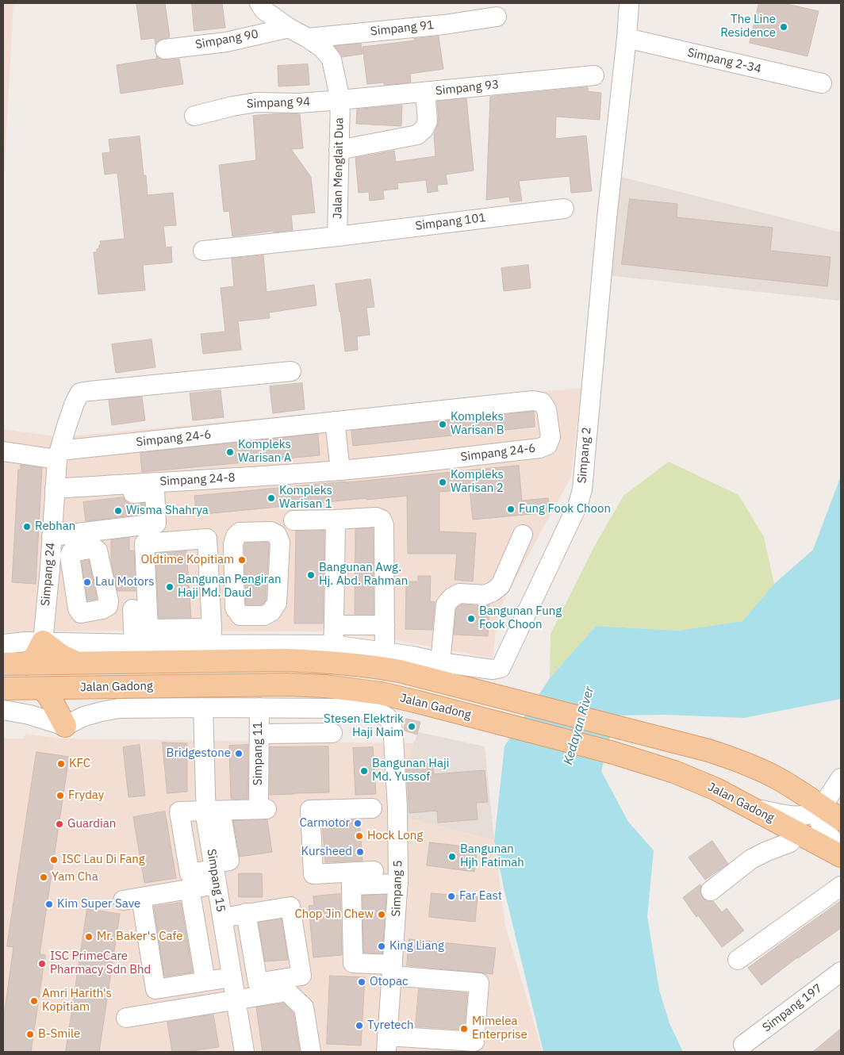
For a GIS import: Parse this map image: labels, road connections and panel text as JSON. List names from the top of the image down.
{
  "streets": {
    "main road": ["Jalan Gadong"],
    "street": [
      "Simpang 91",
      "Simpang 90",
      "Simpang 2-34",
      "Simpang 93",
      "Simpang 94",
      "Jalan Menglait Dua",
      "Simpang 101",
      "Simpang 24-6",
      "Simpang 2",
      "Simpang 24-8",
      "Simpang 24",
      "Simpang 11",
      "Simpang 15",
      "Simpang 5",
      "Simpang 197"
    ]
  },
  "crossings": [
    ["Simpang 91", "Jalan Menglait Dua"],
    ["Simpang 90", "Jalan Menglait Dua"],
    ["Simpang 2-34", "Simpang 2"],
    ["Simpang 93", "Simpang 94"],
    ["Simpang 93", "Jalan Menglait Dua"],
    ["Simpang 94", "Jalan Menglait Dua"],
    ["Jalan Menglait Dua", "Simpang 101"],
    ["Simpang 24-6", "Simpang 24-8"],
    ["Simpang 24-6", "Simpang 24"],
    ["Simpang 2", "Jalan Gadong"],
    ["Simpang 24-8", "Simpang 24"],
    ["Simpang 11", "Simpang 15"],
    ["Simpang 11", "Simpang 5"]
  ],
  "water": ["Kedayan River"],
  "places": [
    "The Line Residence",
    "Kompleks Warisan B",
    "Kompleks Warisan A",
    "Kompleks Warisan 2",
    "Kompleks Warisan 1",
    "Fung Fook Choon",
    "Wisma Shahrya",
    "Rebhan",
    "Oldtime Kopitiam",
    "Bangunan Awg. Hj. Abd. Rahman",
    "Lau Motors",
    "Bangunan Pengiran Haji Md. Daud",
    "Bangunan Fung Fook Choon",
    "Stesen Elektrik Haji Naim",
    "Bridgestone",
    "KFC",
    "Bangunan Haji Md. Yussof",
    "Fryday",
    "Carmotor",
    "Guardian",
    "Hock Long",
    "Kursheed",
    "Bangunan Hjh Fatimah",
    "ISC Lau Di Fang",
    "Yam Cha",
    "Far East",
    "Kim Super Save",
    "Chop Jin Chew",
    "Mr. Baker's Cafe",
    "King Liang",
    "ISC PrimeCare Pharmacy Sdn Bhd",
    "Otopac",
    "Amri Harith's Kopitiam",
    "Tyretech",
    "Mimelea Enterprise",
    "B-Smile"
  ]
}
